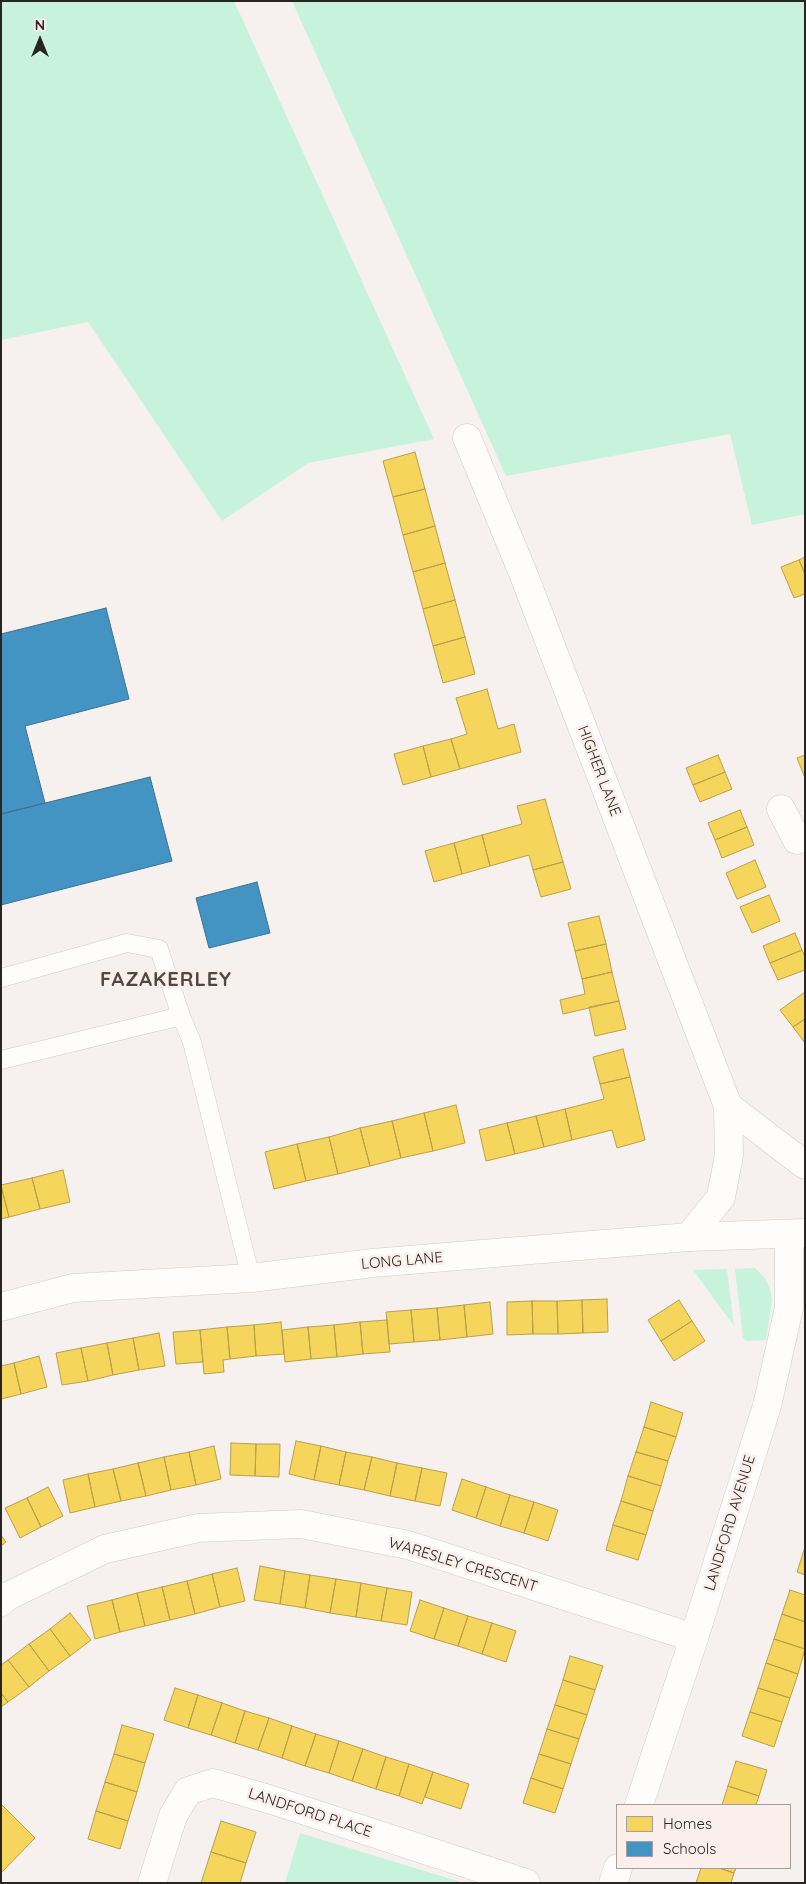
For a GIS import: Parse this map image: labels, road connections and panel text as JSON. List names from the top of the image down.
{
  "streets": {
    "street": [
      "HIGHER LANE",
      "LONG LANE",
      "LANDFORD AVENUE",
      "WARESLEY CRESCENT",
      "LANDFORD PLACE"
    ]
  },
  "crossings": [
    ["HIGHER LANE", "LONG LANE"],
    ["LONG LANE", "LANDFORD AVENUE"],
    ["LANDFORD AVENUE", "WARESLEY CRESCENT"]
  ],
  "districts": ["FAZAKERLEY"],
  "legend": ["Homes", "Schools"],
  "north": "top"
}
